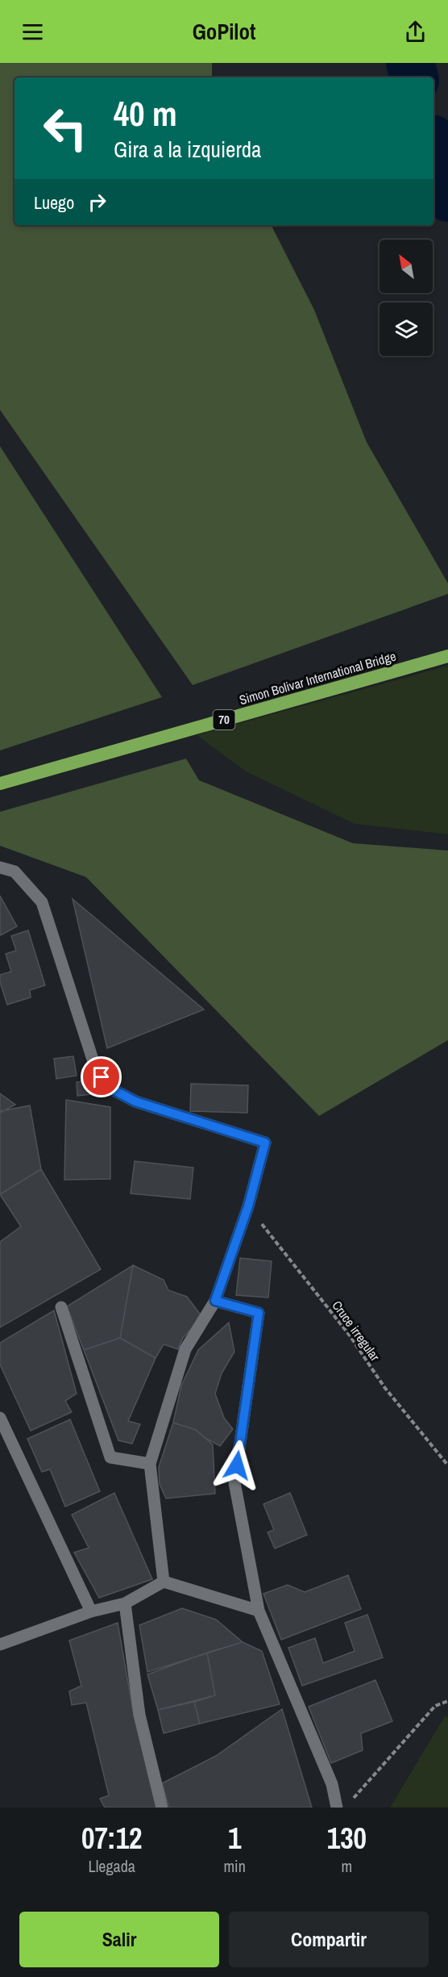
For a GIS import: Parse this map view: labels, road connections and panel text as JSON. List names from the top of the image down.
{
  "streets": {
    "highway": ["Simon Bolivar International Bridge", "70"],
    "path": ["Cruce irregular"]
  },
  "north": "top left",
  "page": {
    "header": "GoPilot",
    "turn": ["40 m", "Gira a la izquierda"],
    "then": "Luego",
    "eta": [
      "07:12",
      "Llegada",
      "1",
      "min",
      "130",
      "m"
    ],
    "buttons": ["Salir", "Compartir"]
  }
}
